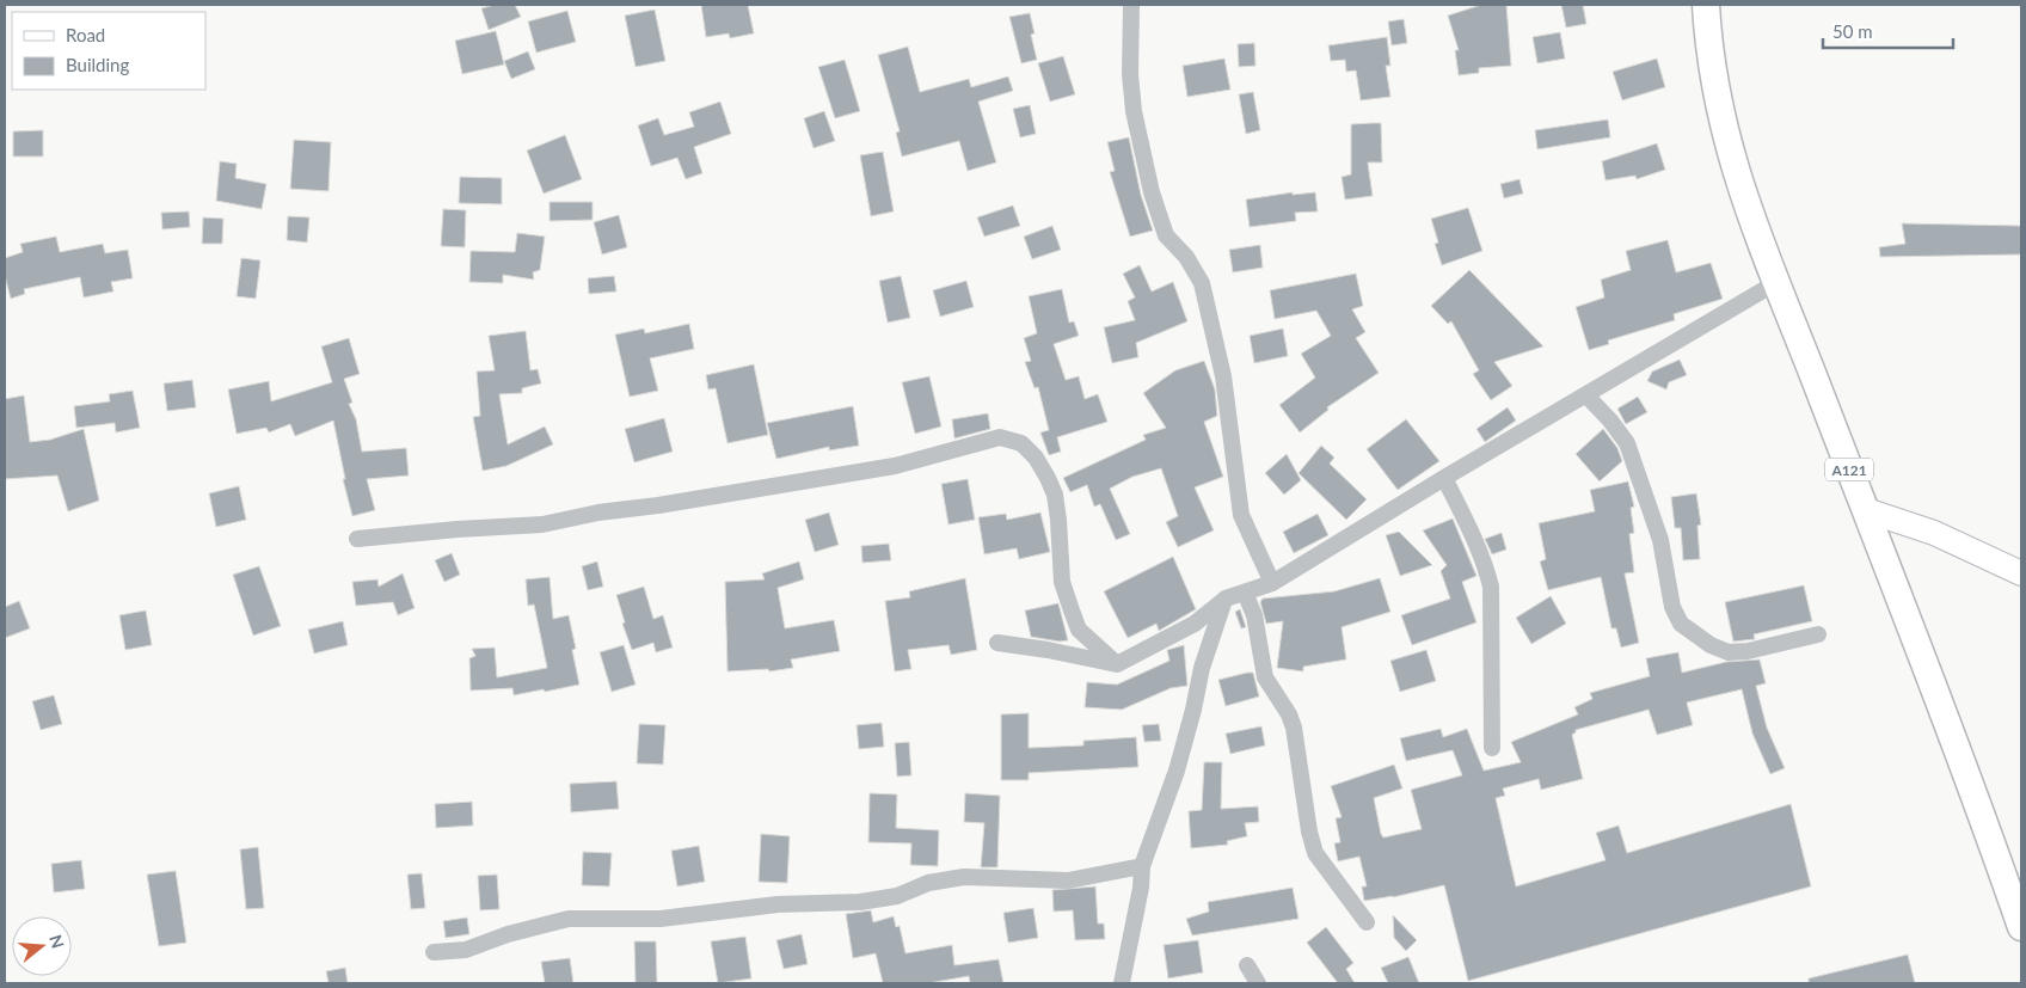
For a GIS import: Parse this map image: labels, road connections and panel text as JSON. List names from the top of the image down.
{
  "streets": {
    "main road": ["A121"]
  },
  "legend": ["Road", "Building"],
  "scale_bar": "50 m",
  "north": "right"
}
